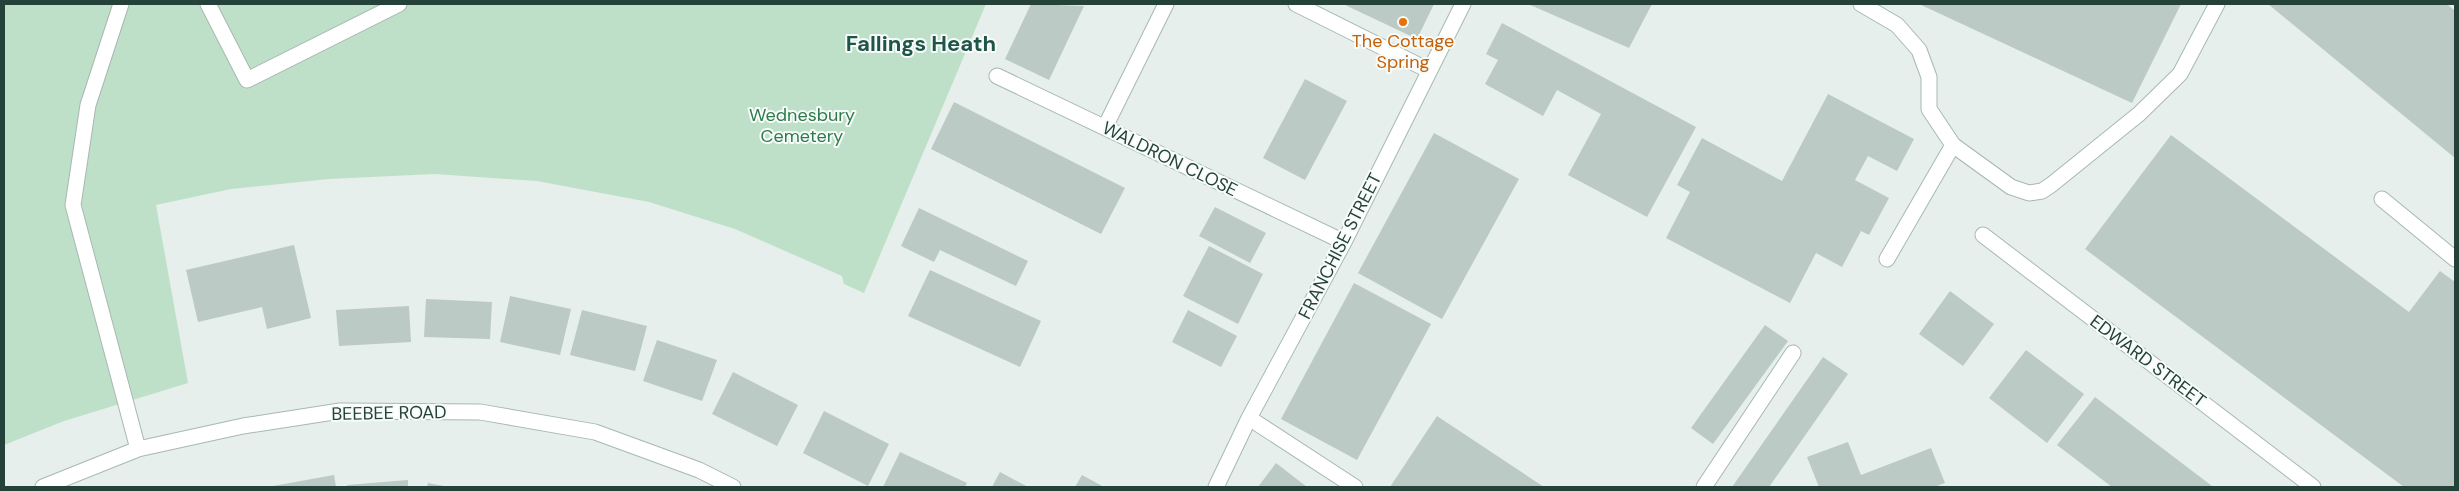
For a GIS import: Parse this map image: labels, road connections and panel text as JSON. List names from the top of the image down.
{
  "streets": {
    "street": [
      "WALDRON CLOSE",
      "FRANCHISE STREET",
      "EDWARD STREET",
      "BEEBEE ROAD"
    ]
  },
  "crossings": [
    ["WALDRON CLOSE", "FRANCHISE STREET"]
  ],
  "districts": ["Fallings Heath"],
  "parks": ["Wednesbury Cemetery"],
  "places": ["The Cottage Spring"]
}
